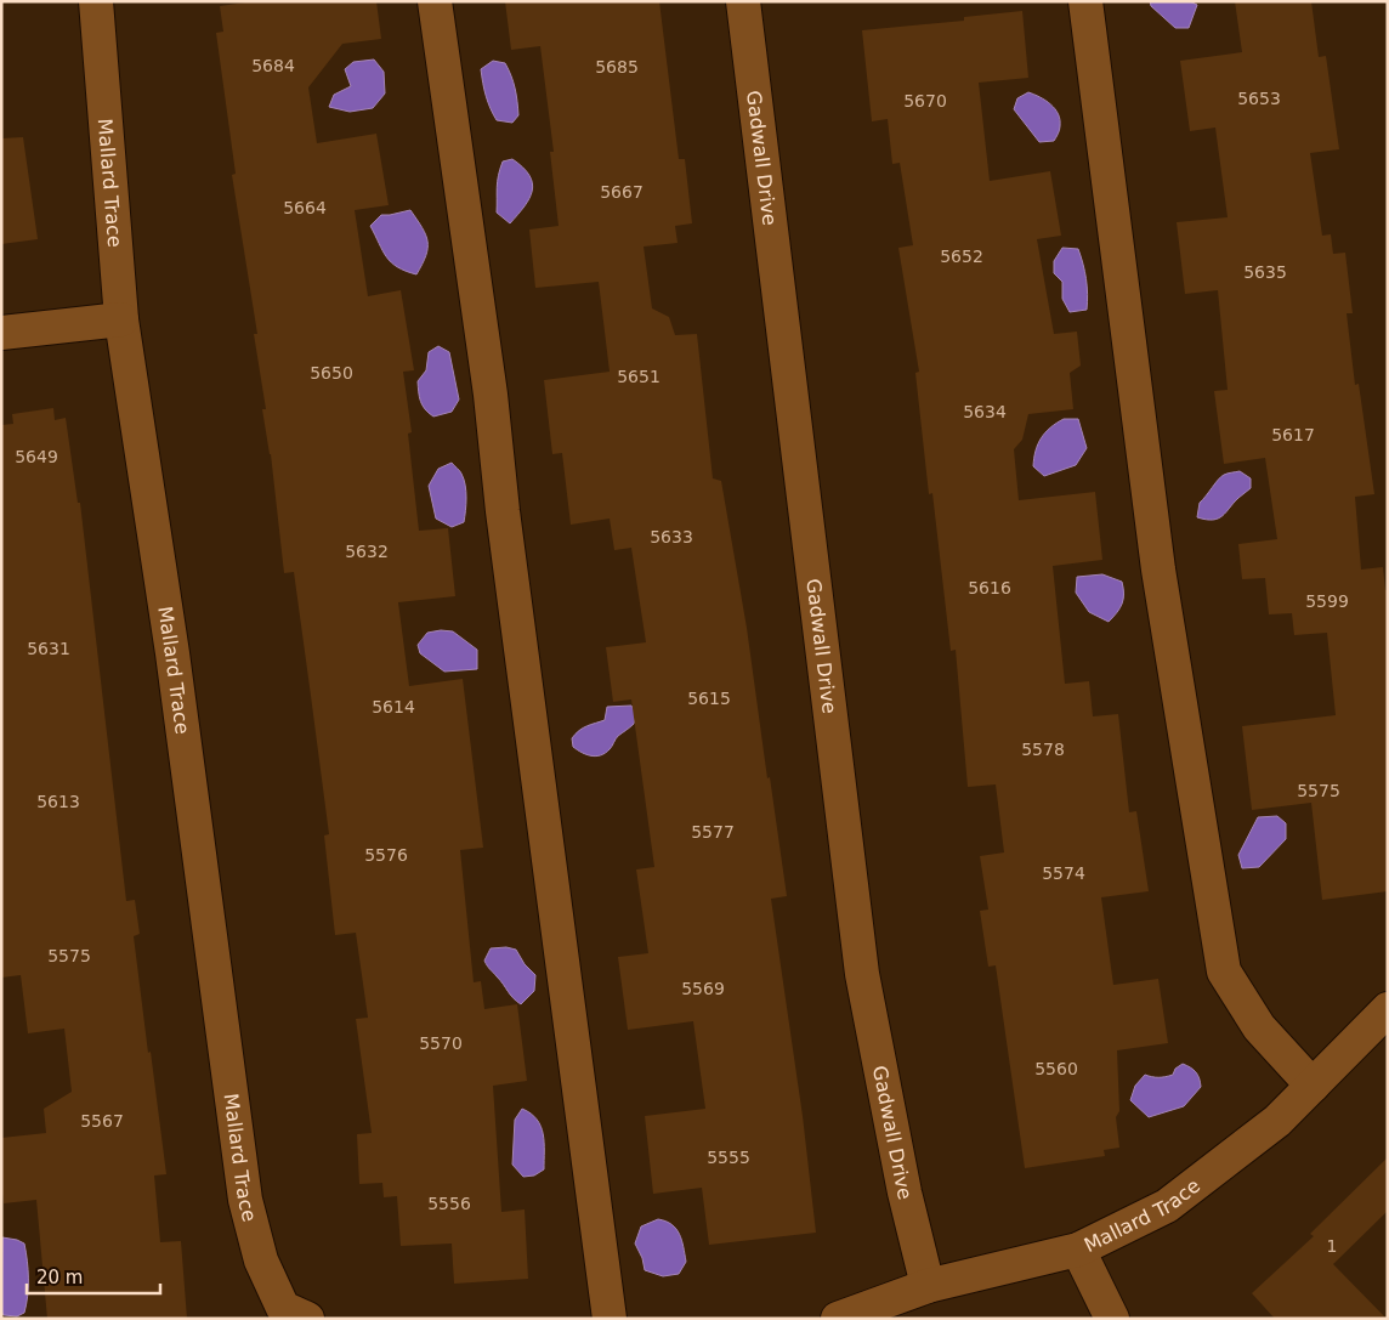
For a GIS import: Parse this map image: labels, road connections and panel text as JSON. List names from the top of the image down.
{
  "streets": {
    "street": ["Gadwall Drive", "Mallard Trace"]
  },
  "crossings": [
    ["Gadwall Drive", "Mallard Trace"]
  ],
  "house_numbers": [
    "5684",
    "5685",
    "5653",
    "5670",
    "5667",
    "5664",
    "5652",
    "5635",
    "5650",
    "5651",
    "5634",
    "5617",
    "5649",
    "5633",
    "5632",
    "5616",
    "5599",
    "5631",
    "5615",
    "5614",
    "5578",
    "5575",
    "5613",
    "5577",
    "5576",
    "5574",
    "5575",
    "5569",
    "5570",
    "5560",
    "5567",
    "5555",
    "5556",
    "1"
  ],
  "scale_bar": "20 m"
}
